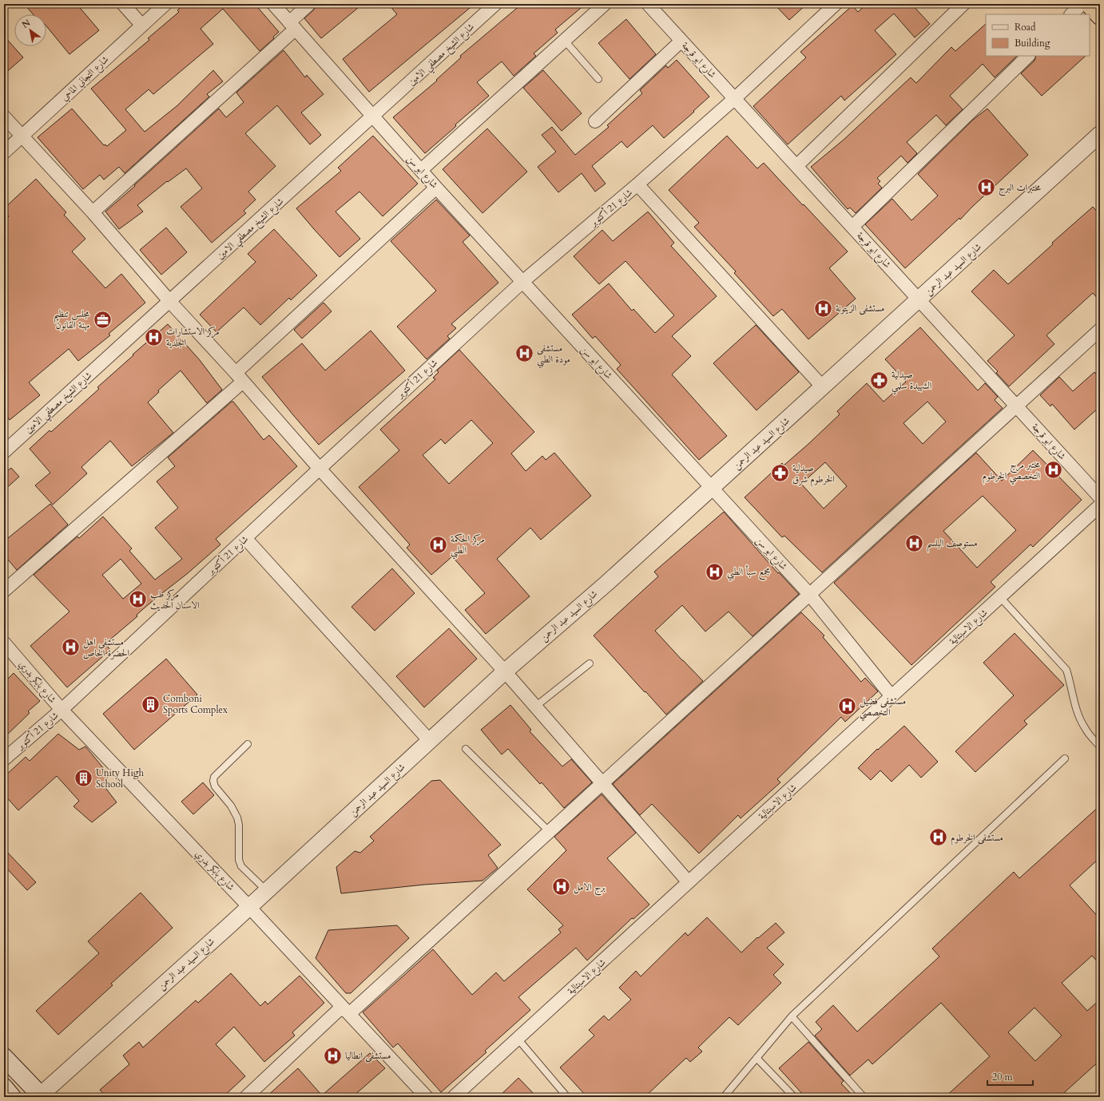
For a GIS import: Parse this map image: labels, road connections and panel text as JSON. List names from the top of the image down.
{
  "streets": {
    "street": [
      "شارع الشيخ مصطفي الامين",
      "شارع ابو قرجة",
      "شارع التجاني الماحي",
      "شارع ابو سن",
      "شارع 21 أكتوبر",
      "شارع السيد عبد الرحمن",
      "شارع الاسبتالية",
      "شارع بابكر بدري"
    ]
  },
  "crossings": [
    ["شارع الشيخ مصطفي الامين", "شارع ابو سن"],
    ["شارع ابو قرجة", "شارع 21 أكتوبر"],
    ["شارع ابو قرجة", "شارع السيد عبد الرحمن"],
    ["شارع ابو سن", "شارع 21 أكتوبر"],
    ["شارع ابو سن", "شارع السيد عبد الرحمن"],
    ["شارع ابو سن", "شارع الاسبتالية"],
    ["شارع 21 أكتوبر", "شارع بابكر بدري"],
    ["شارع السيد عبد الرحمن", "شارع بابكر بدري"]
  ],
  "places": {
    "hospital": [
      "مختبرات البرج",
      "مستشفى الزيتونة",
      "مركز الاستشارات الجلدية",
      "مستشفى مودة الطبي",
      "مختبر مرج التخصصي الخرطوم",
      "مستوصف البلسم",
      "مركز الحكمة الطبي",
      "مجمع سبأ الطبي",
      "مركز طب الاسنان الحديث",
      "مستشفى اهل الحضرة الخاص",
      "مستشفى فضيل التخصصي",
      "مستشفى الخرطوم",
      "برج الامل",
      "مستشفى انطاليا"
    ],
    "office": ["مجلس تنظيم مهنة القانون"],
    "pharmacy": ["صيدلية الشهيدة سلمي", "صيدلية الخرطوم شرق"],
    "building": ["Comboni Sports Complex", "Unity High School"]
  },
  "legend": ["Road", "Building"],
  "scale_bar": "20 m",
  "north": "top left"
}
